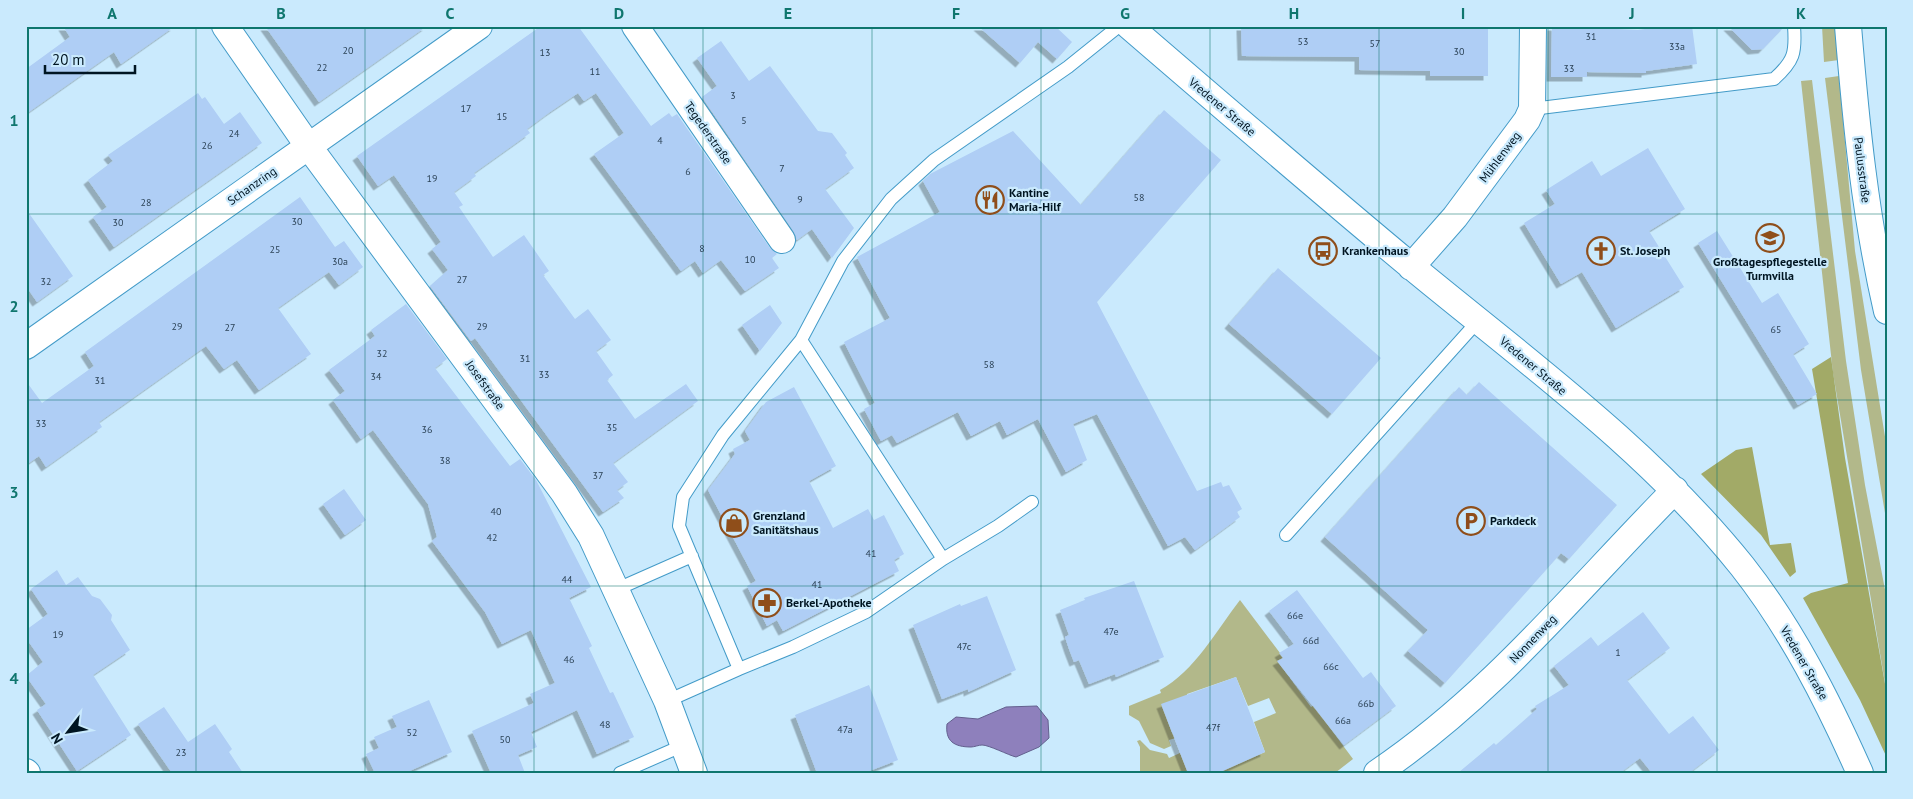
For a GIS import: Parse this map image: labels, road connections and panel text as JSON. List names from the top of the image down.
{
  "streets": {
    "street": [
      "Vredener Straße",
      "Tegederstraße",
      "Mühlenweg",
      "Paulusstraße",
      "Schanzring",
      "Josefstraße",
      "Nonnenweg"
    ]
  },
  "crossings": [
    ["Vredener Straße", "Mühlenweg"],
    ["Vredener Straße", "Nonnenweg"],
    ["Schanzring", "Josefstraße"]
  ],
  "places": {
    "restaurant": ["Kantine Maria-Hilf"],
    "school or university": ["Großtagespflegestelle Turmvilla"],
    "bus stop": ["Krankenhaus"],
    "church": ["St. Joseph"],
    "parking": ["Parkdeck"],
    "shop": ["Grenzland Sanitätshaus"],
    "pharmacy": ["Berkel-Apotheke"]
  },
  "house_numbers": [
    "31",
    "53",
    "57",
    "33a",
    "20",
    "30",
    "13",
    "22",
    "33",
    "11",
    "3",
    "17",
    "15",
    "5",
    "24",
    "4",
    "26",
    "7",
    "6",
    "19",
    "58",
    "9",
    "28",
    "30",
    "30",
    "8",
    "25",
    "10",
    "30a",
    "27",
    "32",
    "29",
    "29",
    "27",
    "65",
    "32",
    "31",
    "58",
    "33",
    "34",
    "31",
    "33",
    "35",
    "36",
    "38",
    "37",
    "40",
    "42",
    "41",
    "44",
    "41",
    "66e",
    "47e",
    "19",
    "66d",
    "47c",
    "1",
    "46",
    "66c",
    "66b",
    "66a",
    "48",
    "47f",
    "47a",
    "52",
    "50",
    "23"
  ],
  "scale_bar": "20 m",
  "north": "bottom left",
  "grid": {
    "columns": [
      "A",
      "B",
      "C",
      "D",
      "E",
      "F",
      "G",
      "H",
      "I",
      "J",
      "K"
    ],
    "rows": [
      "1",
      "2",
      "3",
      "4"
    ]
  }
}
